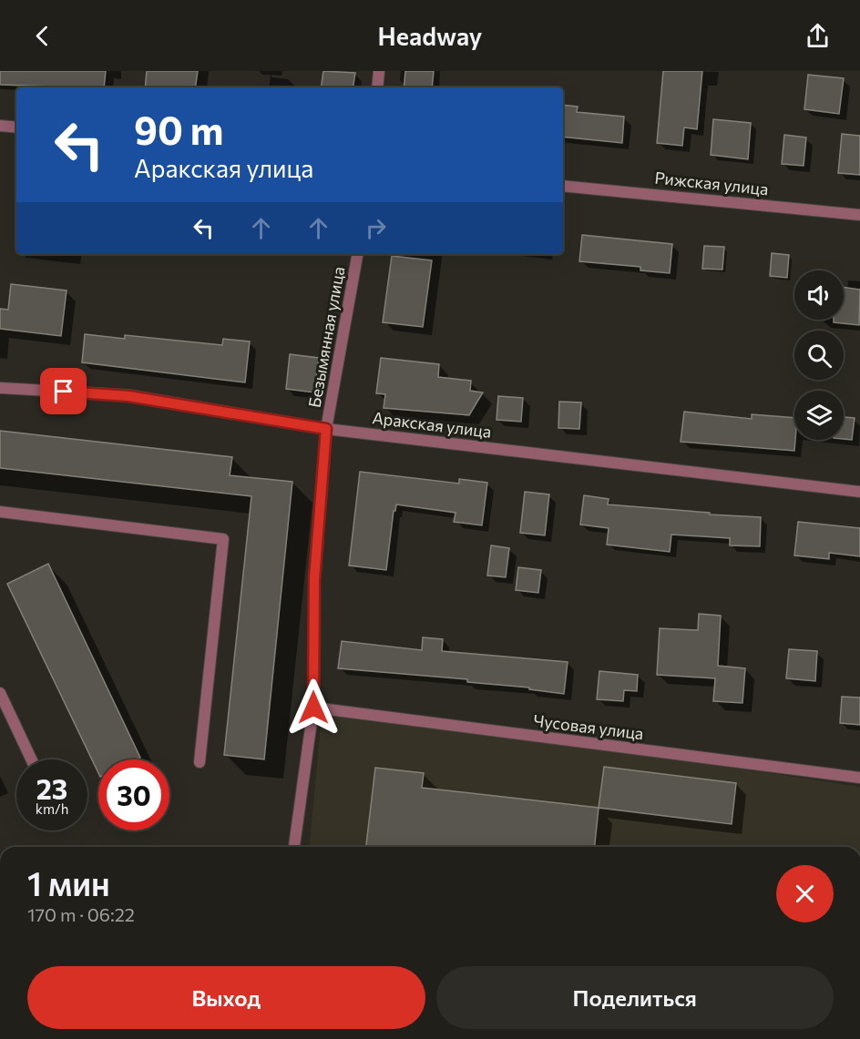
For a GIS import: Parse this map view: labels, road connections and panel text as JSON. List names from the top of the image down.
{
  "streets": {
    "street": [
      "Рижская улица",
      "Безымянная улица",
      "Аракская улица",
      "Чусовая улица"
    ]
  },
  "crossings": [
    ["Безымянная улица", "Аракская улица"],
    ["Безымянная улица", "Чусовая улица"]
  ],
  "page": {
    "header": "Headway",
    "turn": ["90 m", "Аракская улица"],
    "speed": "23 km/h",
    "limit": "30",
    "heading": ["1 мин", "170 m · 06:22"],
    "buttons": ["Выход", "Поделиться"]
  }
}
